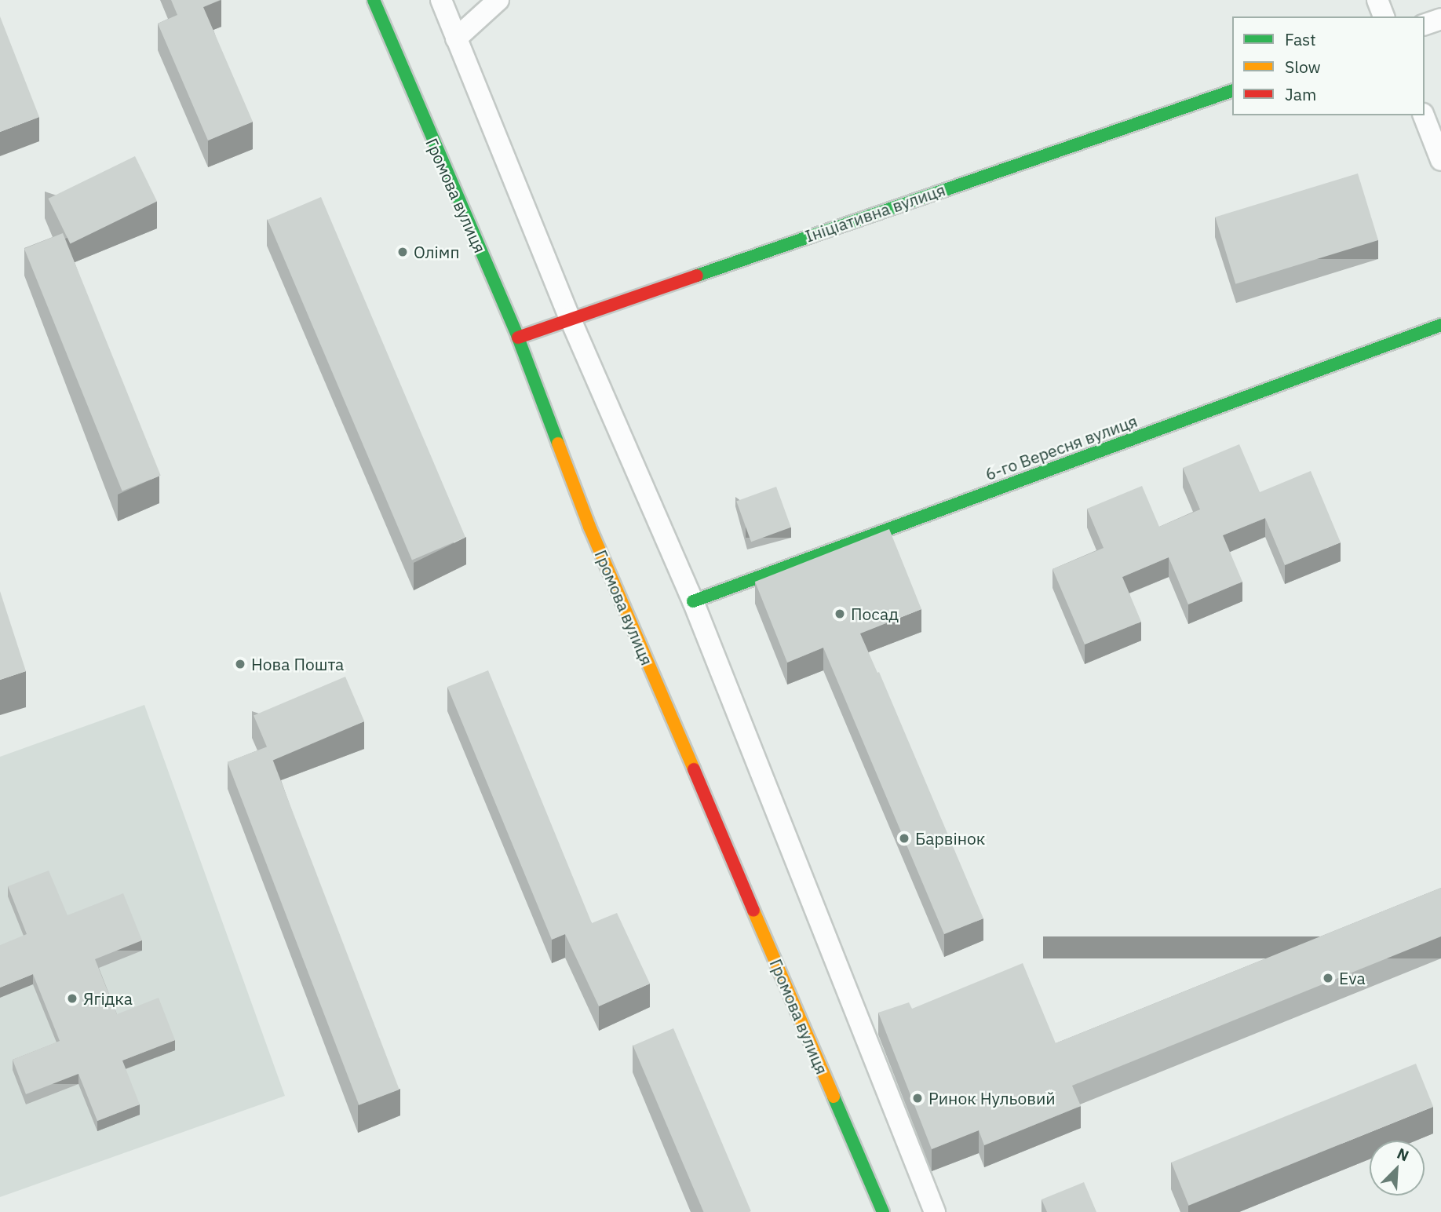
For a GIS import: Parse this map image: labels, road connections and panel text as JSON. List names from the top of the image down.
{
  "streets": {
    "street": ["Громова вулиця", "Ініціативна вулиця", "6-го Вересня вулиця"]
  },
  "crossings": [
    ["Громова вулиця", "Ініціативна вулиця"]
  ],
  "places": [
    "Олімп",
    "Посад",
    "Нова Пошта",
    "Барвінок",
    "Eva",
    "Ягідка",
    "Ринок Нульовий"
  ],
  "legend": ["Fast", "Slow", "Jam"],
  "north": "top right"
}
